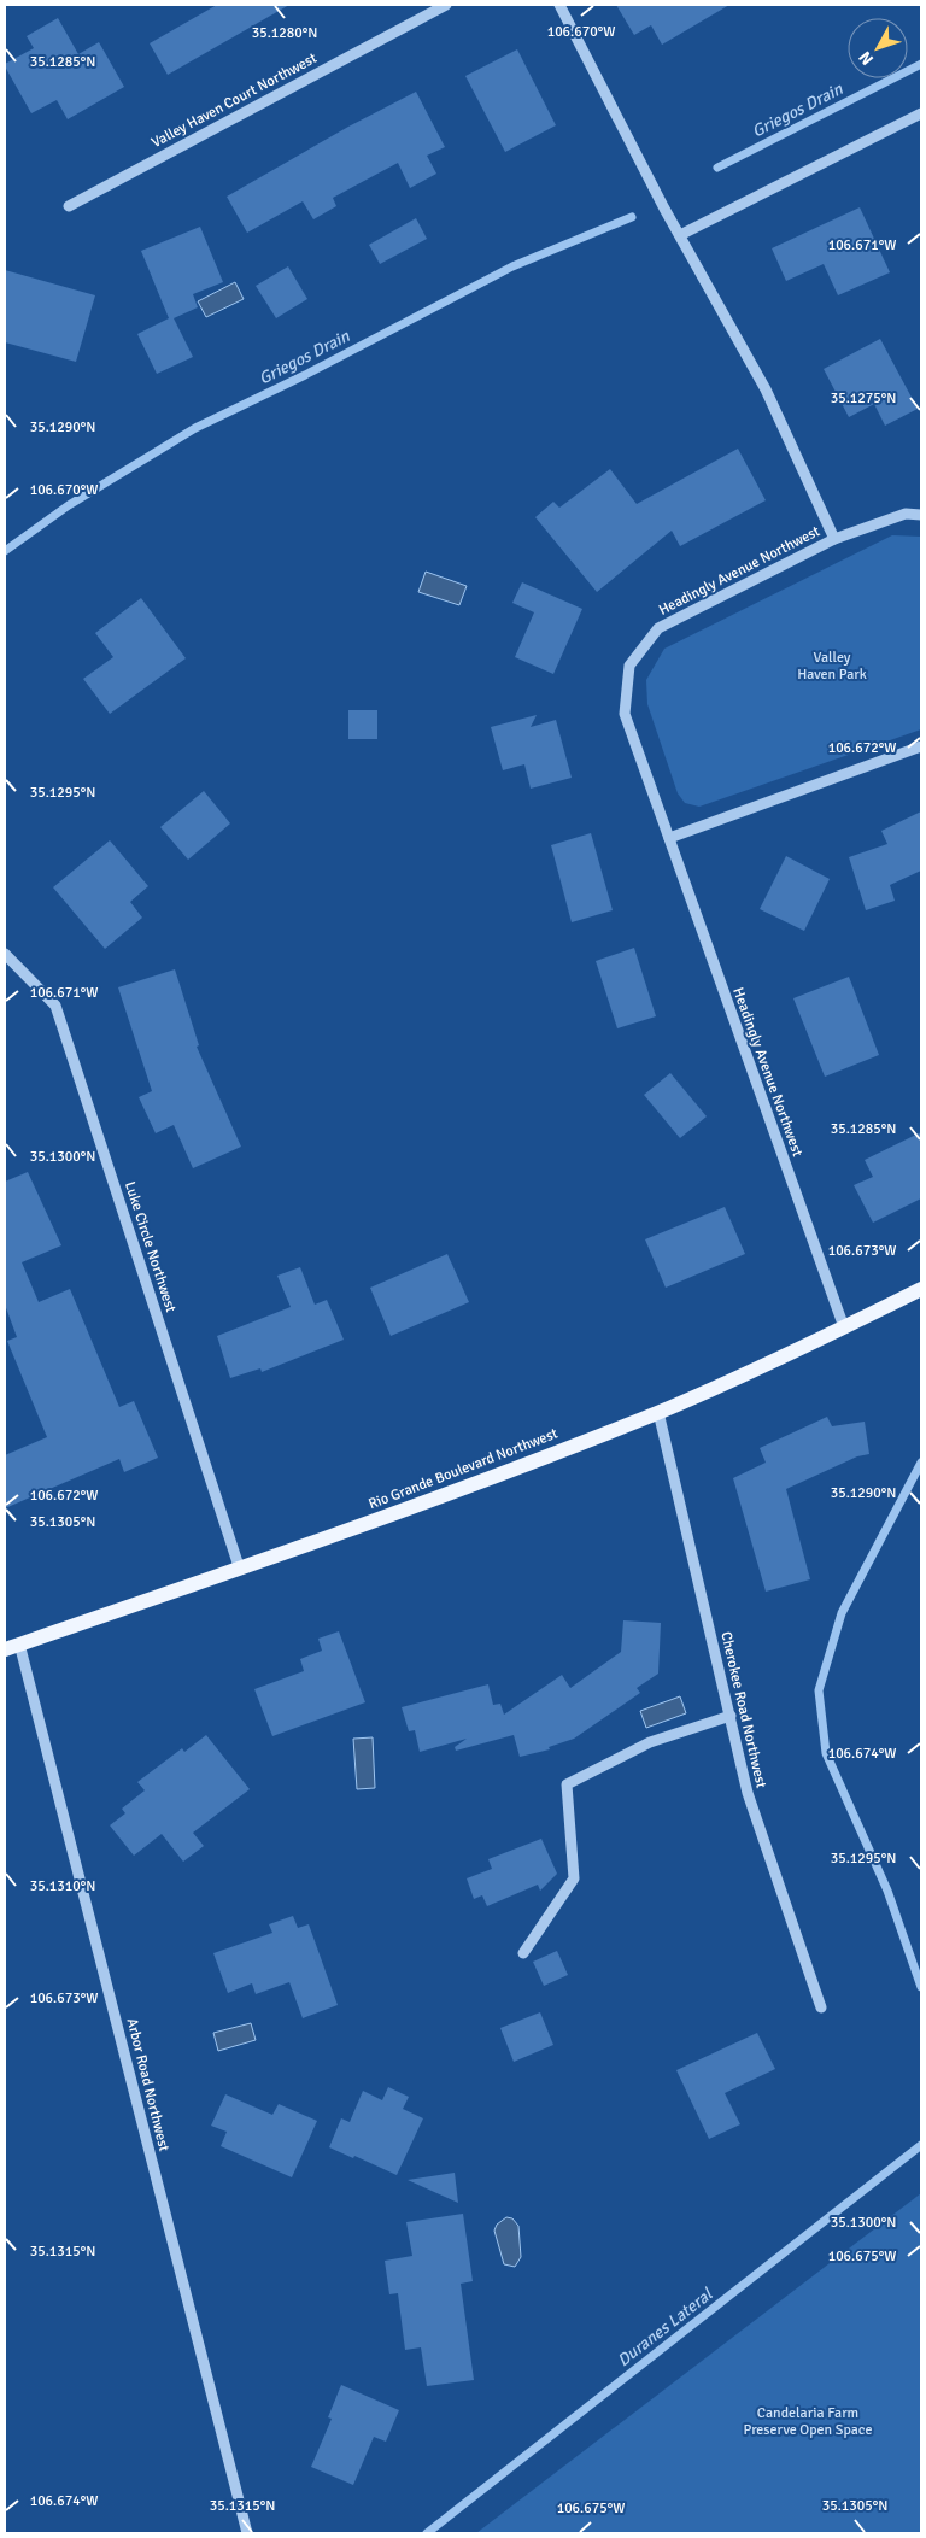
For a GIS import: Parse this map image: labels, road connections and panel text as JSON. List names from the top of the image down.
{
  "streets": {
    "main road": ["Rio Grande Boulevard Northwest"],
    "street": [
      "Valley Haven Court Northwest",
      "Headingly Avenue Northwest",
      "Luke Circle Northwest",
      "Cherokee Road Northwest",
      "Arbor Road Northwest"
    ]
  },
  "crossings": [
    ["Headingly Avenue Northwest", "Rio Grande Boulevard Northwest"],
    ["Luke Circle Northwest", "Rio Grande Boulevard Northwest"],
    ["Rio Grande Boulevard Northwest", "Cherokee Road Northwest"],
    ["Rio Grande Boulevard Northwest", "Arbor Road Northwest"]
  ],
  "water": ["Griegos Drain", "Duranes Lateral"],
  "parks": ["Valley Haven Park", "Candelaria Farm Preserve Open Space"],
  "north": "bottom left",
  "coordinates": [
    "106.670°W",
    "35.1280°N",
    "35.1285°N",
    "106.671°W",
    "35.1275°N",
    "35.1290°N",
    "106.672°W",
    "35.1295°N",
    "35.1300°N",
    "106.673°W",
    "35.1305°N",
    "106.674°W",
    "35.1310°N",
    "35.1315°N",
    "106.675°W"
  ]
}
